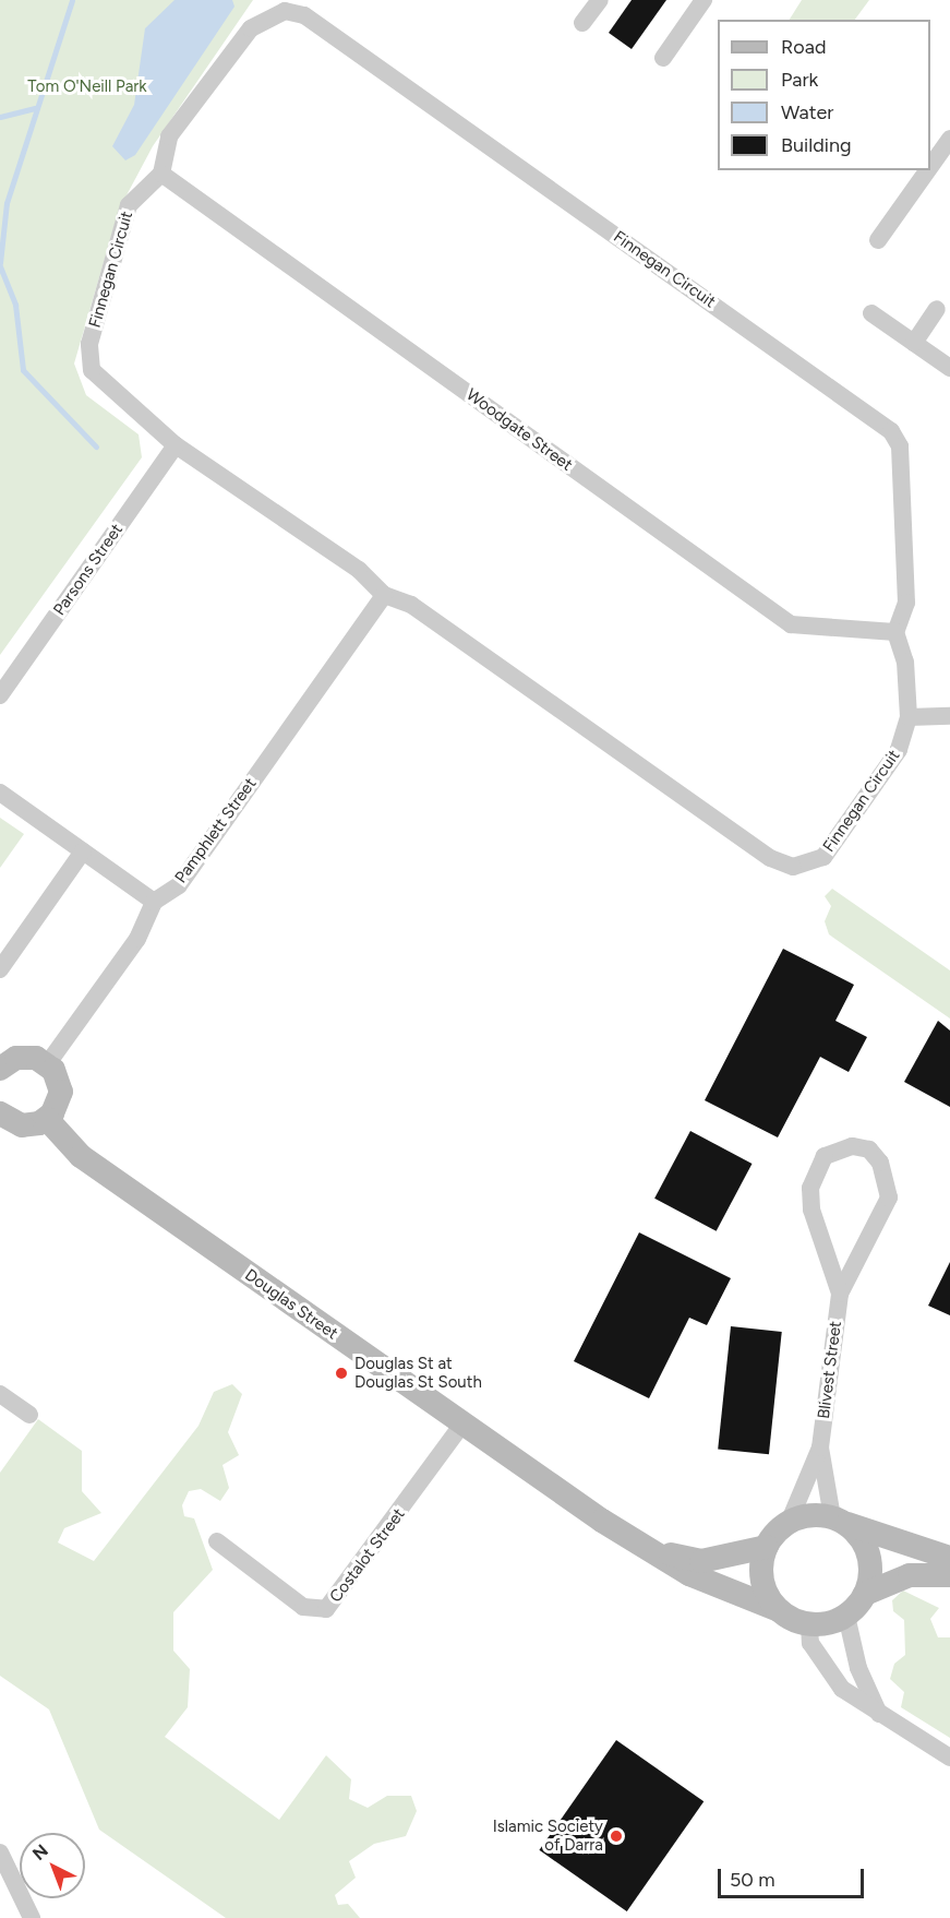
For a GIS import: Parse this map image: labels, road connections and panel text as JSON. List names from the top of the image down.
{
  "streets": {
    "main road": ["Douglas Street"],
    "street": [
      "Finnegan Circuit",
      "Woodgate Street",
      "Parsons Street",
      "Pamphlett Street",
      "Blivest Street",
      "Costalot Street"
    ]
  },
  "crossings": [
    ["Finnegan Circuit", "Woodgate Street"],
    ["Finnegan Circuit", "Parsons Street"],
    ["Finnegan Circuit", "Pamphlett Street"],
    ["Douglas Street", "Blivest Street"],
    ["Douglas Street", "Costalot Street"]
  ],
  "parks": ["Tom O'Neill Park"],
  "places": ["Douglas St at Douglas St South", "Islamic Society of Darra"],
  "legend": [
    "Road",
    "Park",
    "Water",
    "Building"
  ],
  "scale_bar": "50 m",
  "north": "top left"
}
